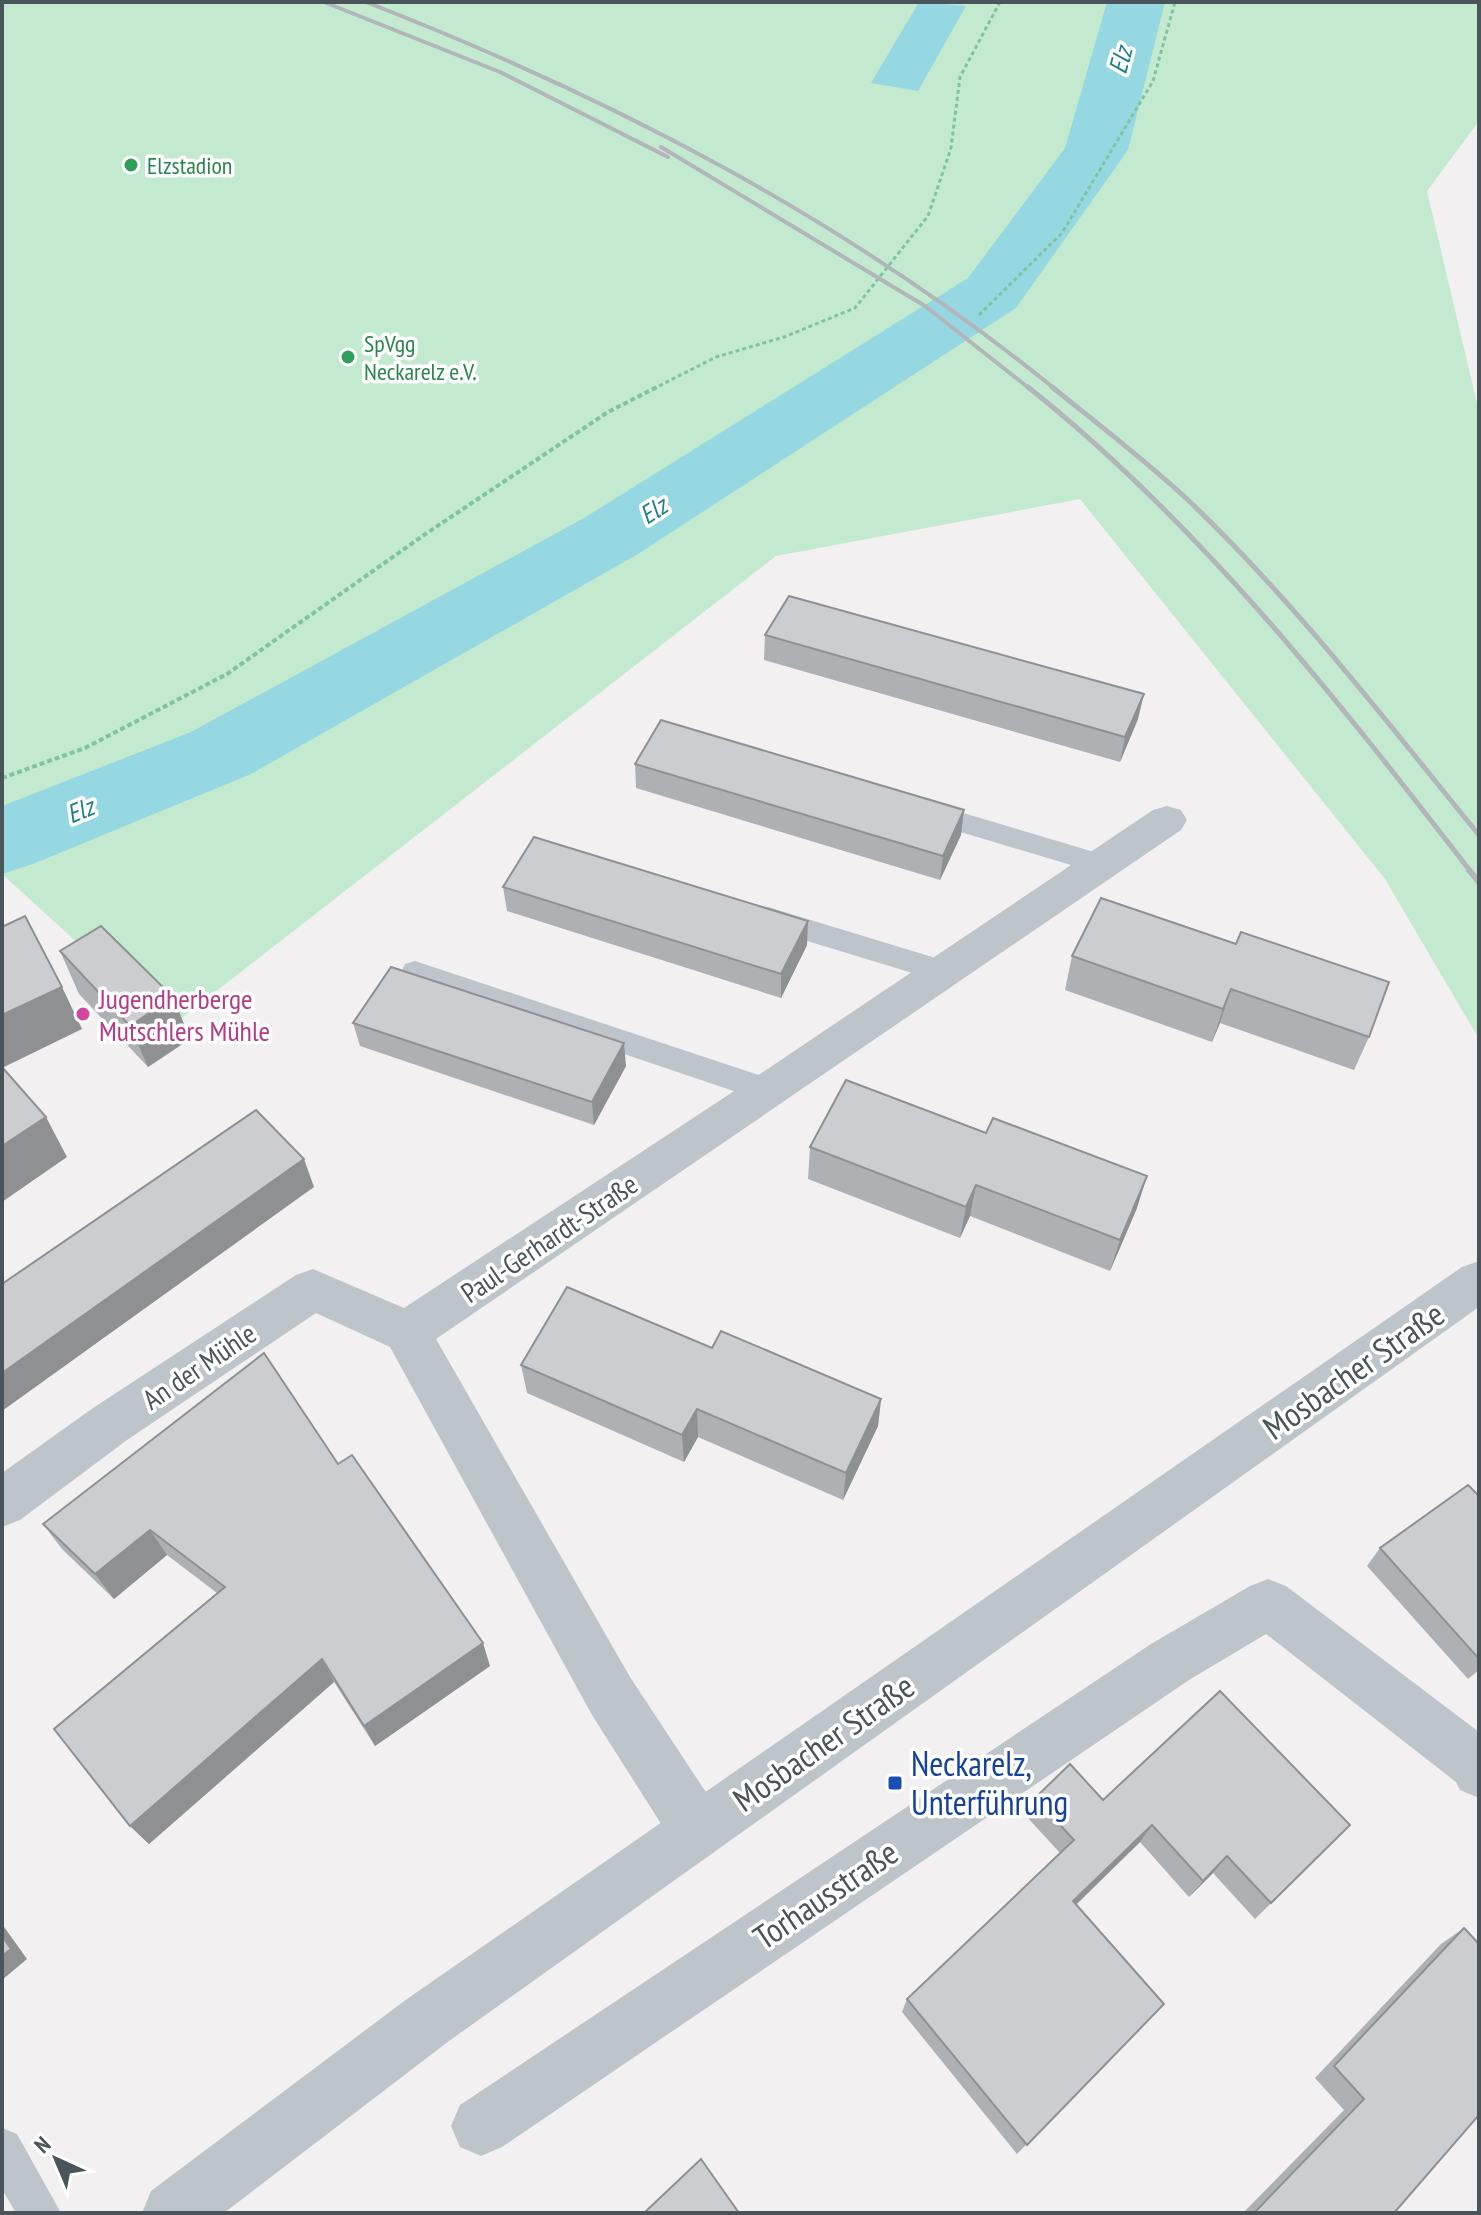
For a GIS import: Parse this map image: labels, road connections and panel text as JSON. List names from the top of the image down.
{
  "streets": {
    "street": [
      "Paul-Gerhardt-Straße",
      "An der Mühle",
      "Mosbacher Straße",
      "Torhausstraße"
    ]
  },
  "crossings": [
    ["Paul-Gerhardt-Straße", "An der Mühle"]
  ],
  "water": ["Elz"],
  "places": {
    "other": ["Elzstadion", "SpVgg Neckarelz e.V.", "Jugendherberge Mutschlers Mühle"],
    "transit": ["Neckarelz, Unterführung"]
  },
  "north": "top left"
}
